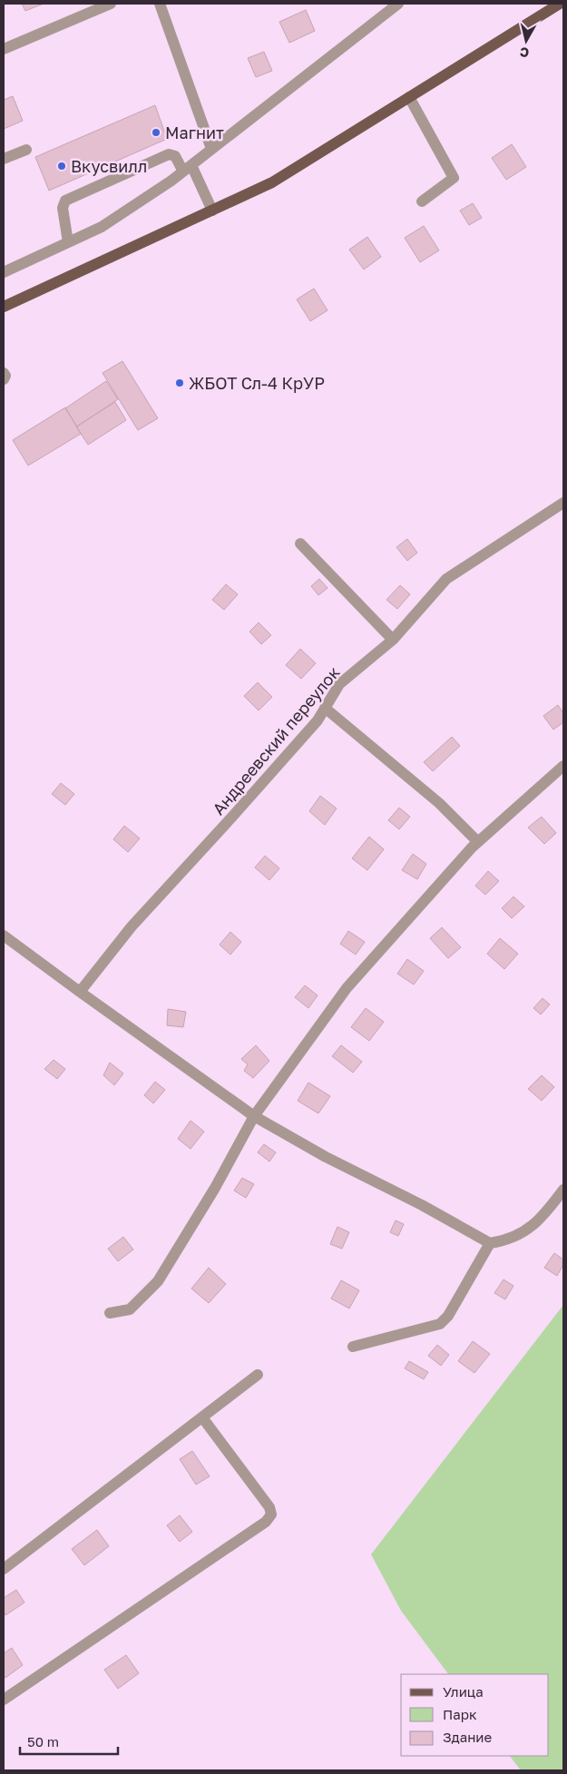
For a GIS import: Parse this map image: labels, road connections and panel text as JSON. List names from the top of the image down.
{
  "streets": {
    "street": ["Андреевский переулок"]
  },
  "places": ["Магнит", "Вкусвилл", "ЖБОТ Сл-4 КрУР"],
  "legend": ["Улица", "Парк", "Здание"],
  "scale_bar": "50 m",
  "north": "bottom"
}
